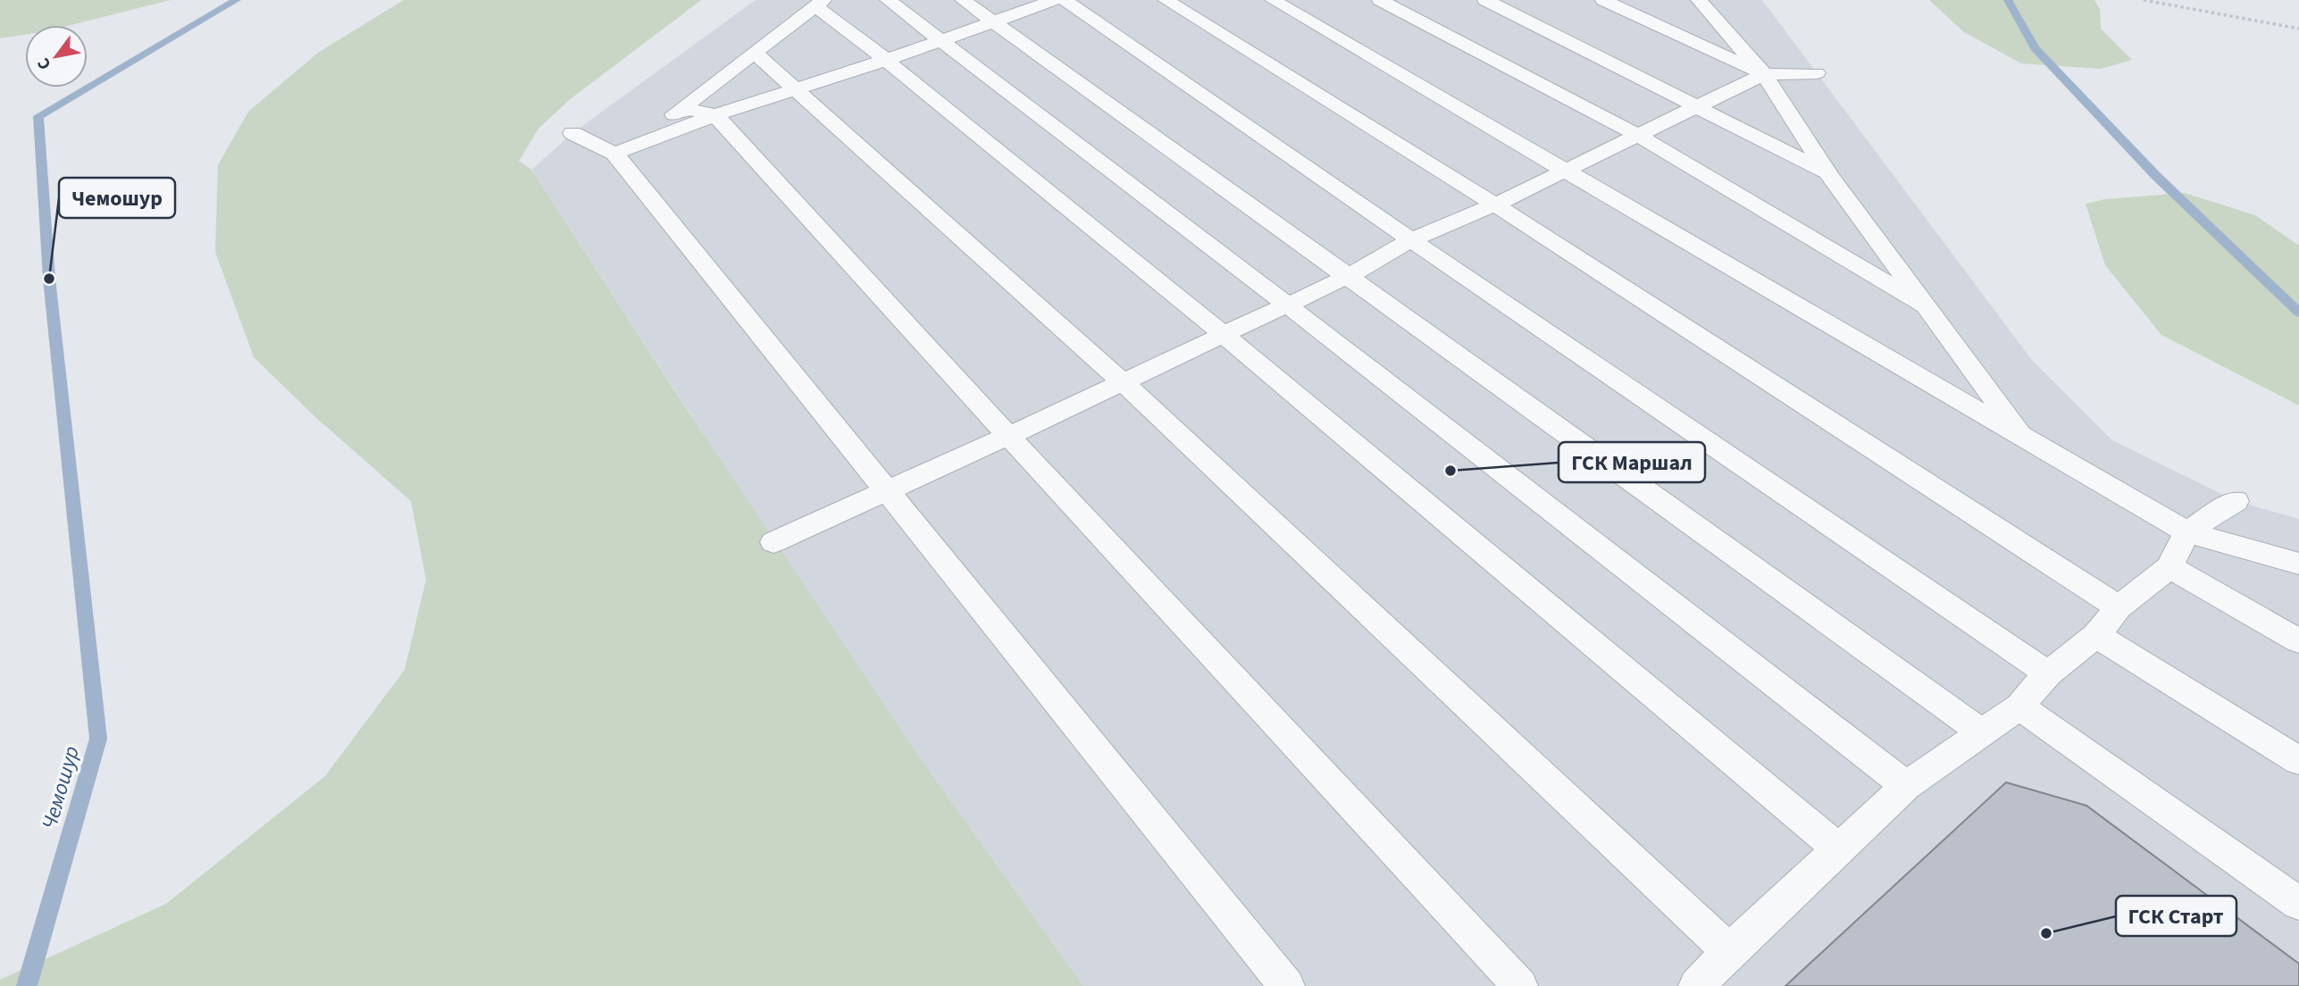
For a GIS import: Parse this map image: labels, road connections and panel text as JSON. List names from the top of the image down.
{
  "water": ["Чемошур"],
  "places": ["Чемошур", "ГСК Маршал", "ГСК Старт"],
  "north": "bottom left"
}
